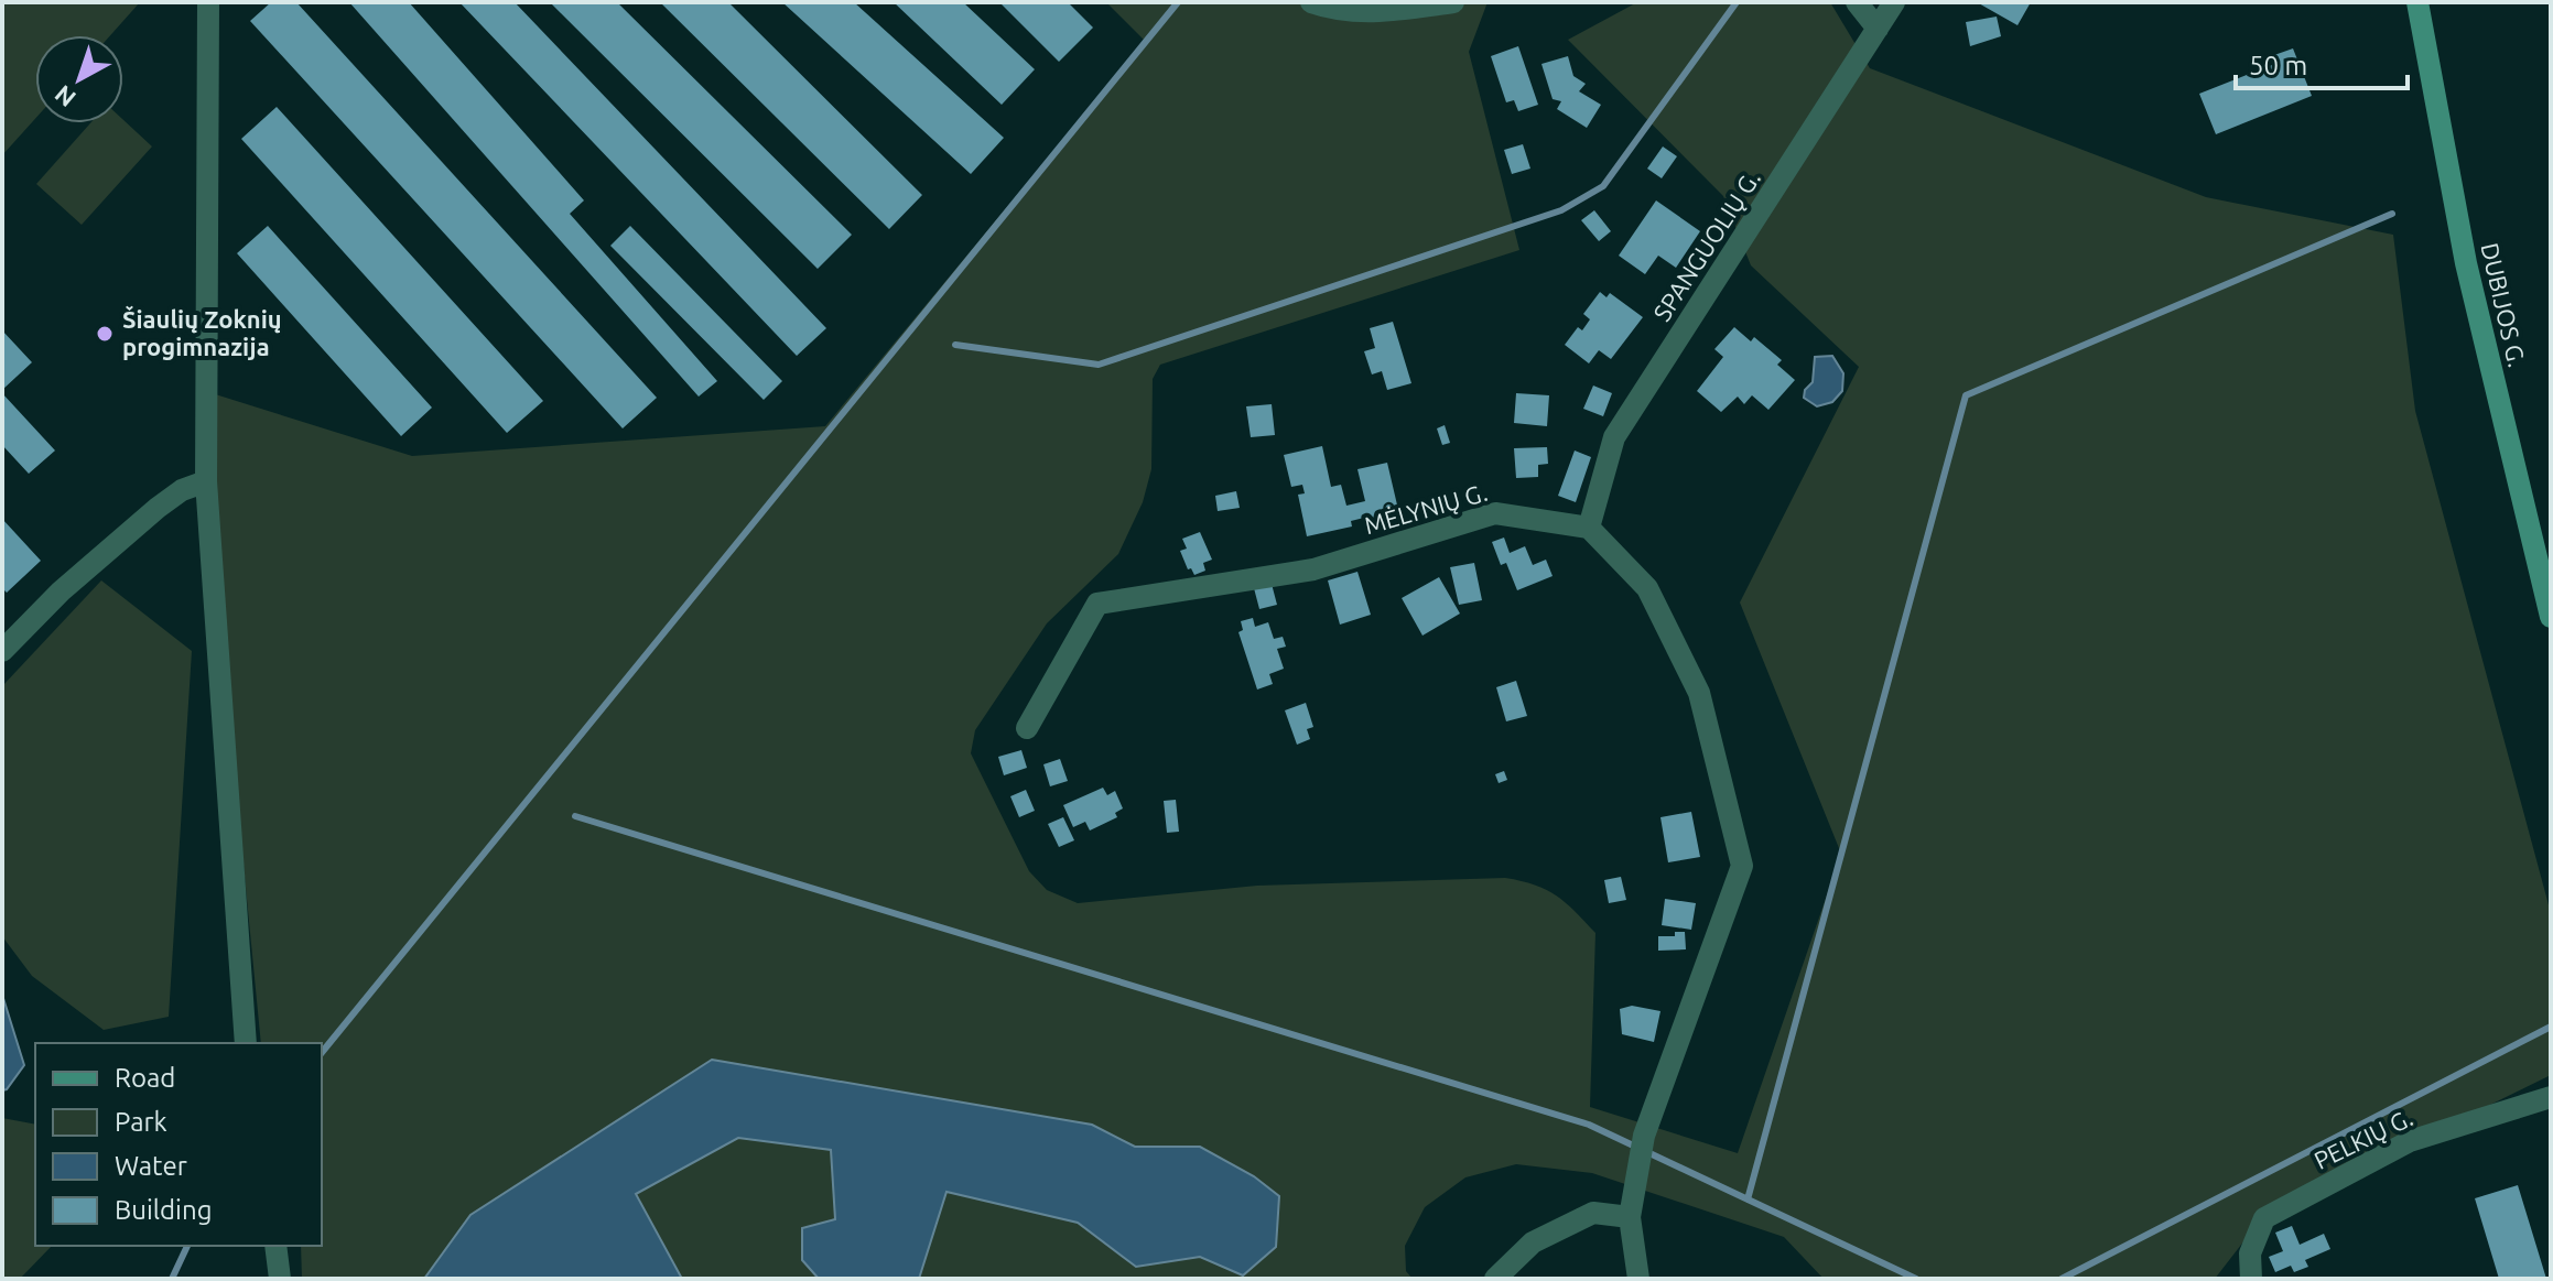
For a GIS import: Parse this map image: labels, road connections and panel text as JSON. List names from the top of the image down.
{
  "streets": {
    "main road": ["DUBIJOS G."],
    "street": ["SPANGUOLIŲ G.", "MĖLYNIŲ G.", "PELKIŲ G."]
  },
  "crossings": [
    ["SPANGUOLIŲ G.", "MĖLYNIŲ G."]
  ],
  "places": ["Šiaulių Zoknių progimnazija"],
  "legend": [
    "Road",
    "Park",
    "Water",
    "Building"
  ],
  "scale_bar": "50 m",
  "north": "bottom left"
}
